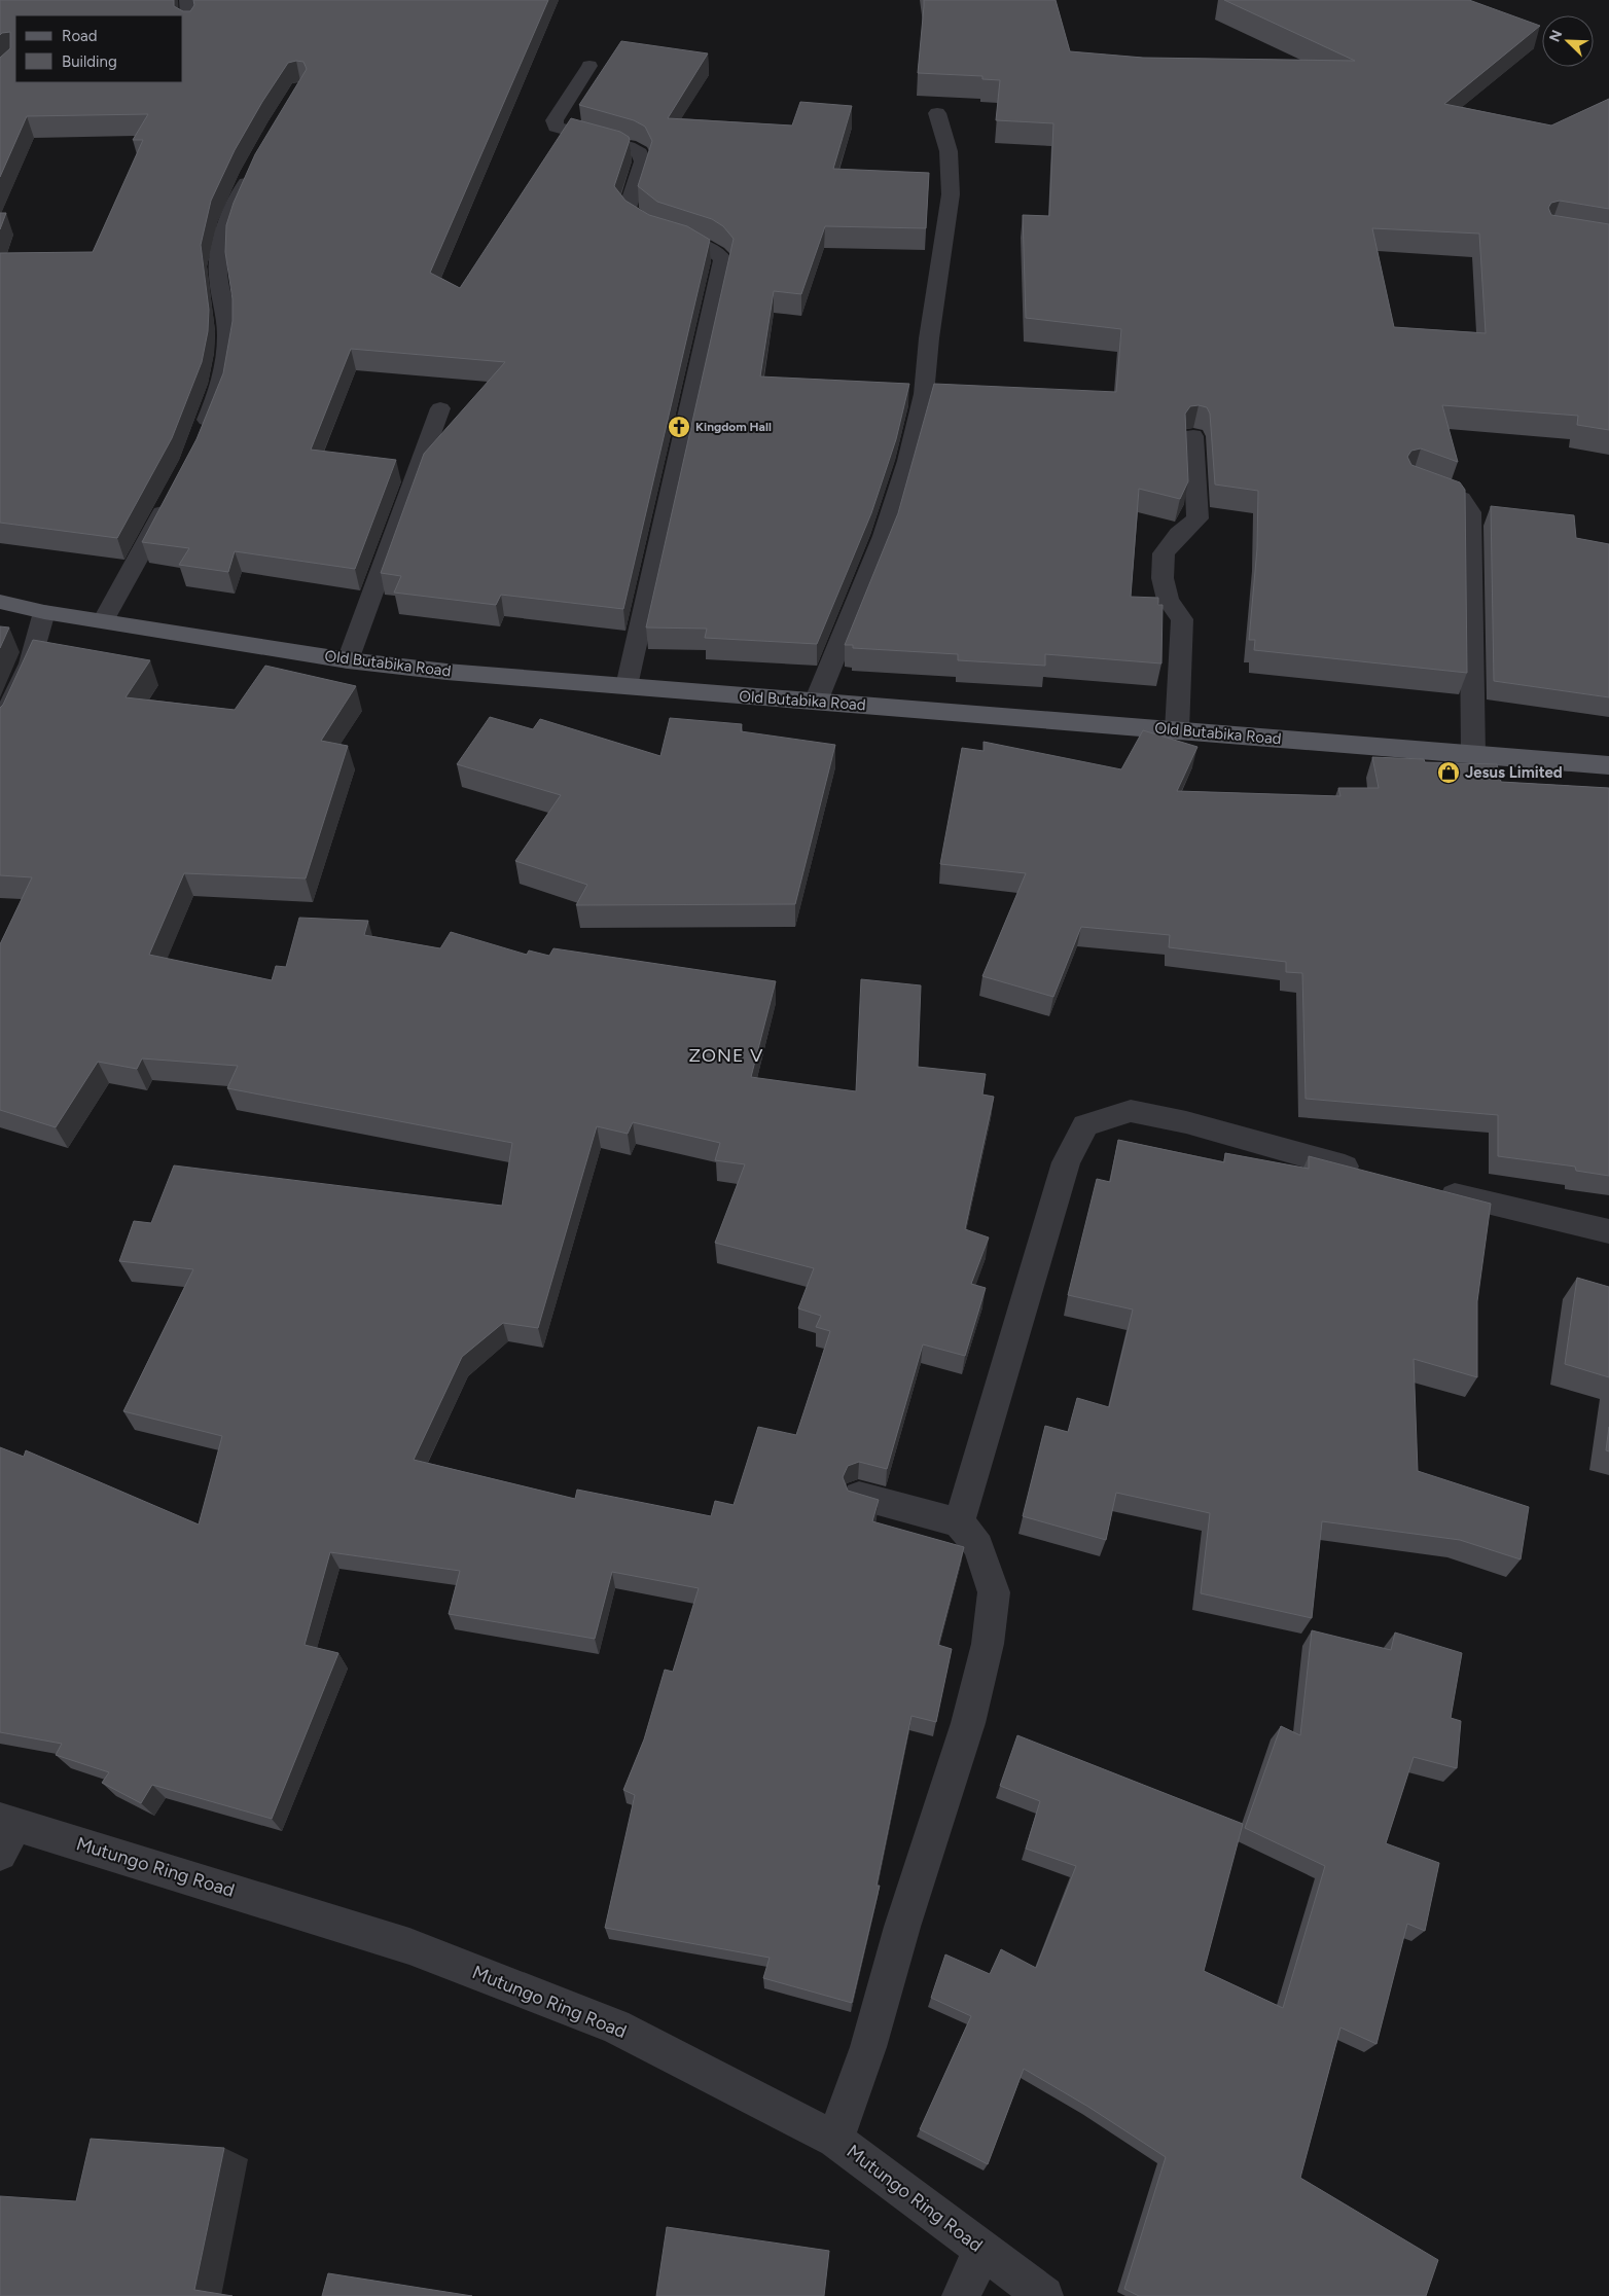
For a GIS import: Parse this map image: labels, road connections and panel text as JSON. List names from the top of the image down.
{
  "streets": {
    "main road": ["Old Butabika Road"],
    "street": ["Mutungo Ring Road"]
  },
  "districts": ["ZONE V"],
  "places": {
    "church": ["Kingdom Hall"],
    "shop": ["Jesus Limited"]
  },
  "legend": ["Road", "Building"],
  "north": "top left"
}
